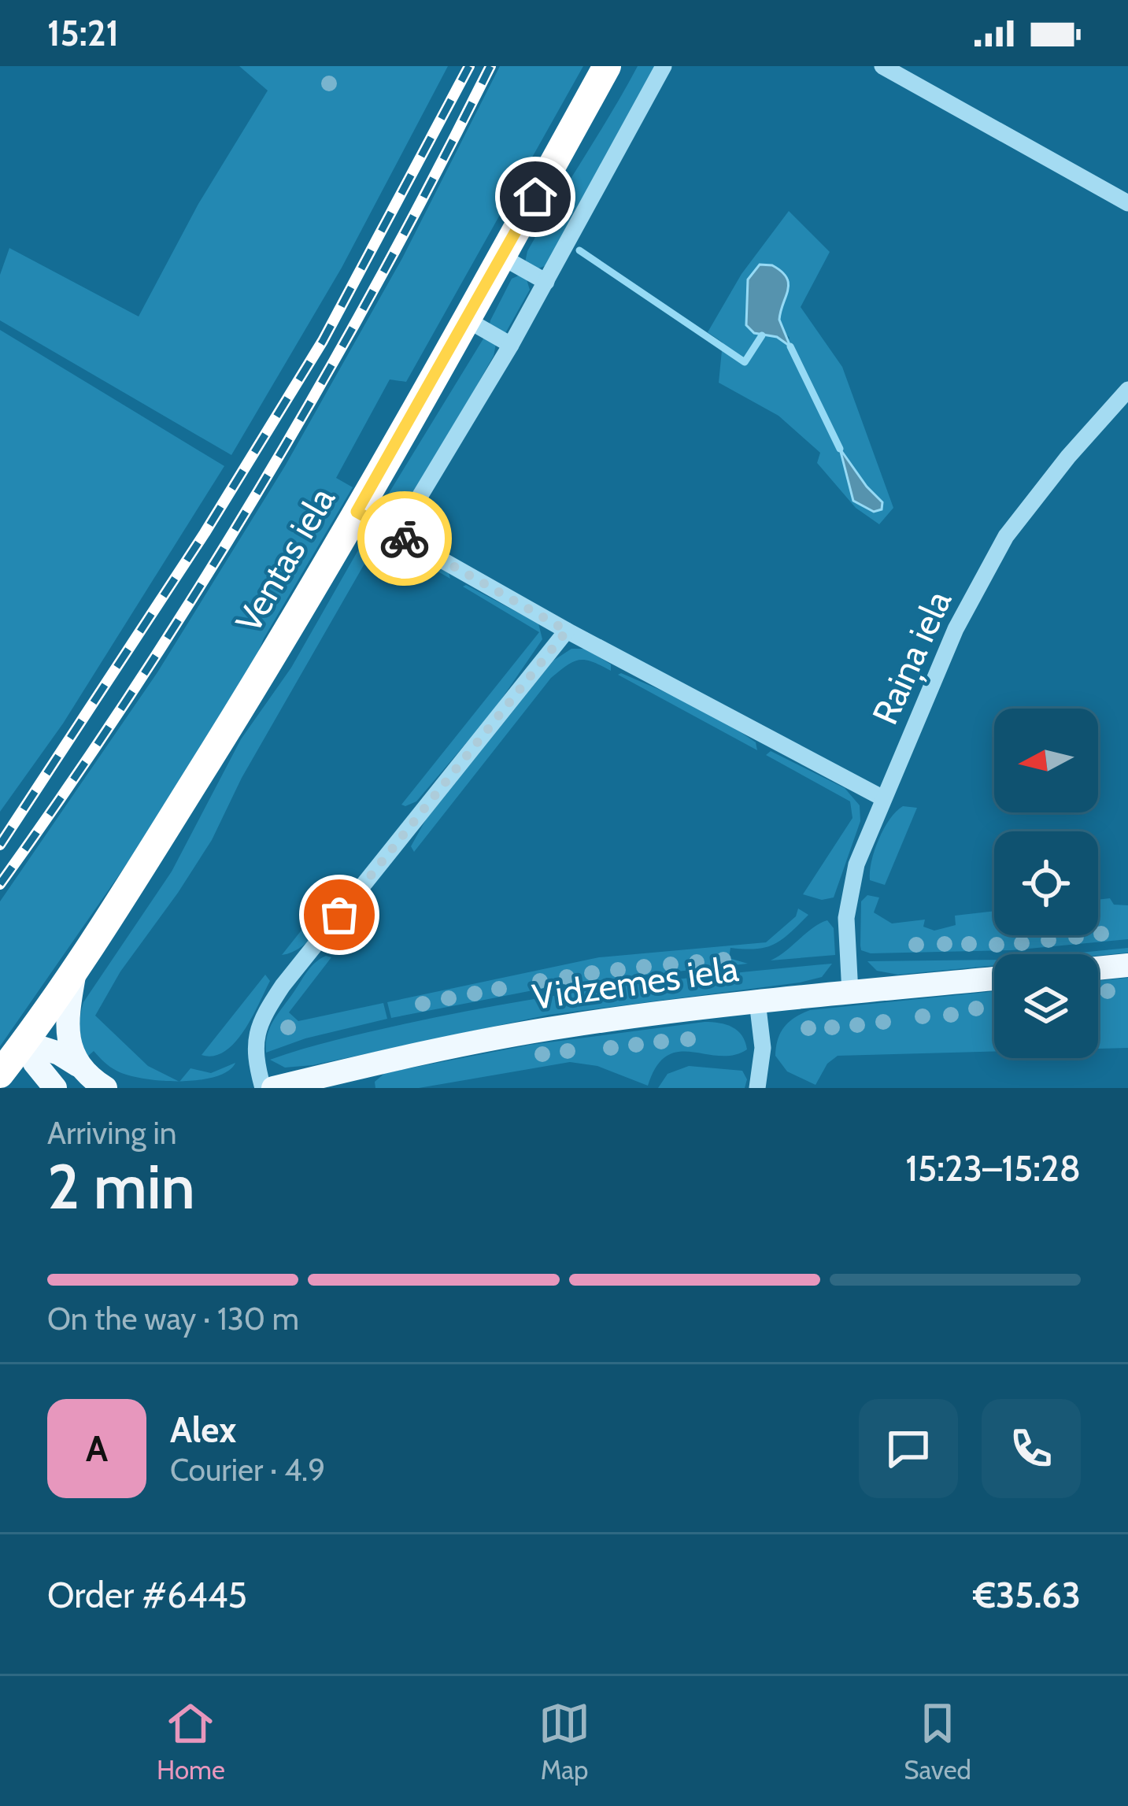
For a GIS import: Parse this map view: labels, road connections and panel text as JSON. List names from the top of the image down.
{
  "streets": {
    "highway": ["Ventas iela"],
    "main road": ["Vidzemes iela"],
    "street": ["Raiņa iela"]
  },
  "crossings": [
    ["Raiņa iela", "Vidzemes iela"]
  ],
  "north": "left",
  "page": {
    "status": "15:21",
    "heading": ["2 min", "Arriving in", "15:23–15:28"],
    "panel": [
      "Alex",
      "Courier · 4.9",
      "Order #6445",
      "€35.63"
    ],
    "bar": "On the way · 130 m",
    "round": "A",
    "tabs": ["Home", "Map", "Saved"]
  }
}
